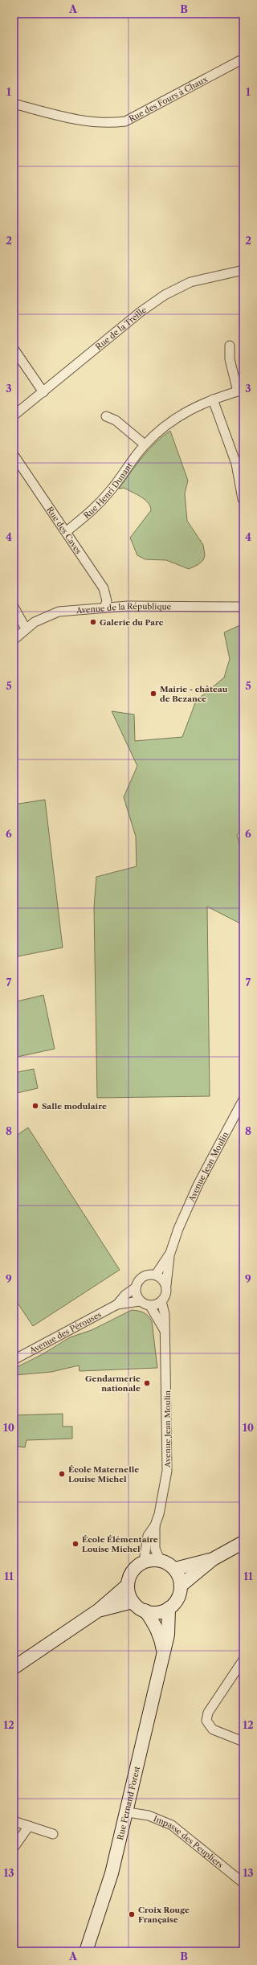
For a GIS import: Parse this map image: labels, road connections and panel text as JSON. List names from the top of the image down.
{
  "streets": {
    "main road": ["Rue Fernand Forest"],
    "street": [
      "Rue des Fours à Chaux",
      "Rue de la Treille",
      "Rue Henri Dunant",
      "Rue des Caves",
      "Avenue de la République",
      "Avenue Jean Moulin",
      "Avenue des Pérouses",
      "Impasse des Peupliers"
    ]
  },
  "crossings": [
    ["Rue Henri Dunant", "Rue des Caves"],
    ["Rue des Caves", "Avenue de la République"],
    ["Avenue Jean Moulin", "Avenue des Pérouses"],
    ["Avenue Jean Moulin", "Rue Fernand Forest"],
    ["Rue Fernand Forest", "Impasse des Peupliers"]
  ],
  "places": [
    "Galerie du Parc",
    "Mairie - château de Bezance",
    "Salle modulaire",
    "Gendarmerie nationale",
    "École Maternelle Louise Michel",
    "École Élémentaire Louise Michel",
    "Croix Rouge Française"
  ],
  "grid": {
    "columns": ["A", "B"],
    "rows": [
      "1",
      "2",
      "3",
      "4",
      "5",
      "6",
      "7",
      "8",
      "9",
      "10",
      "11",
      "12",
      "13"
    ]
  }
}
